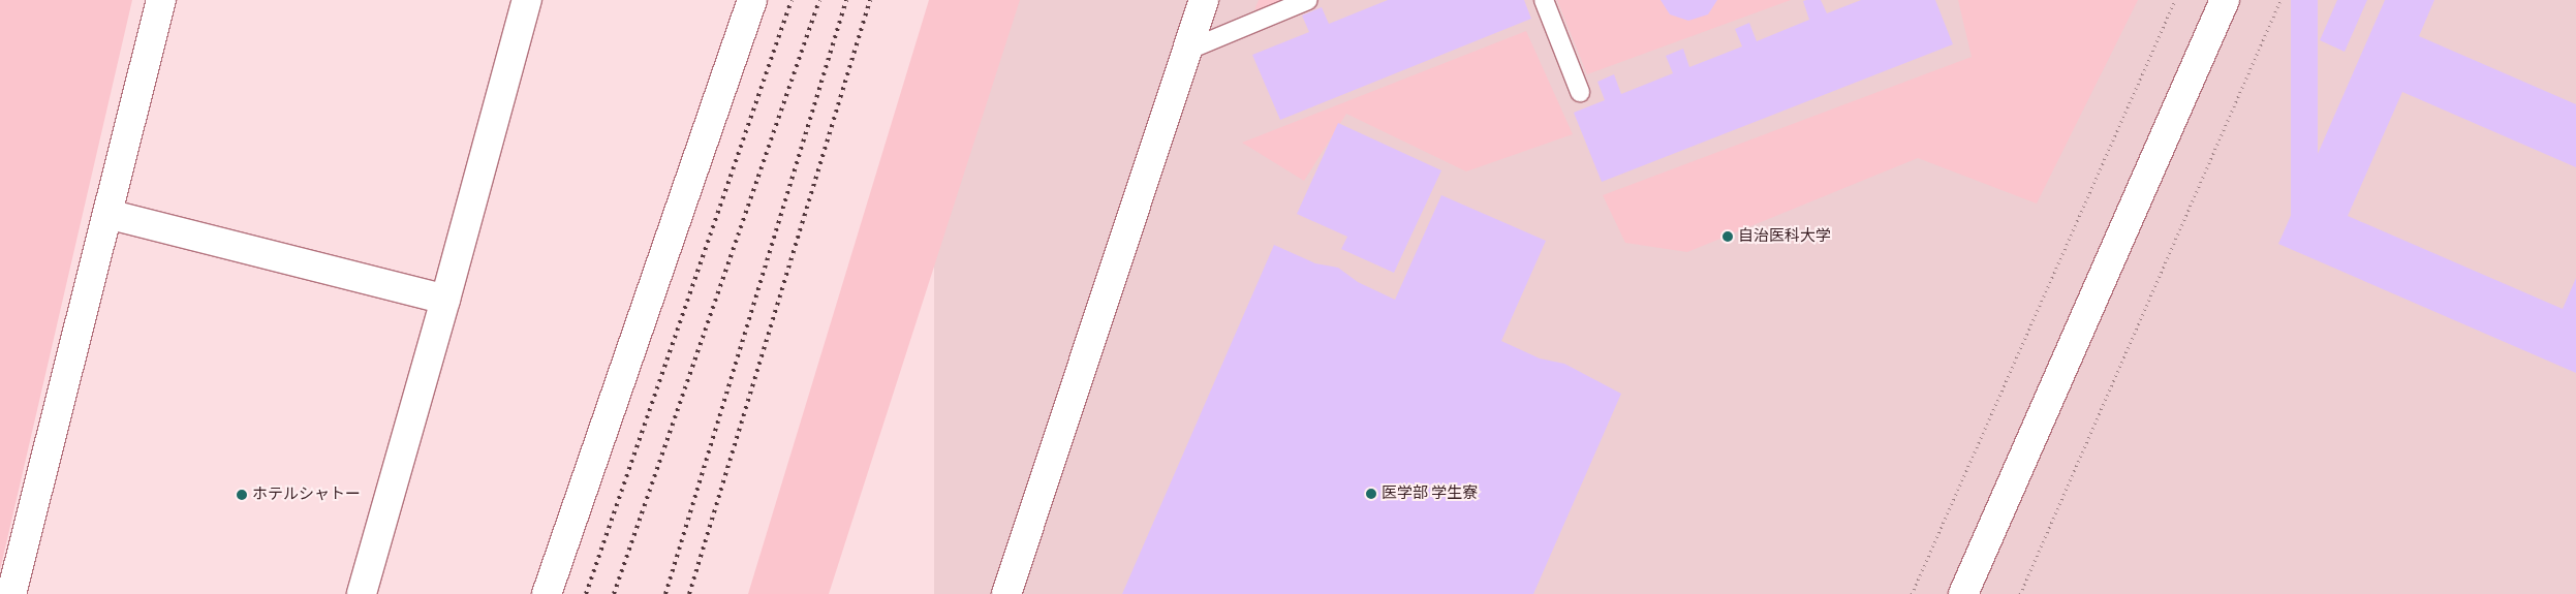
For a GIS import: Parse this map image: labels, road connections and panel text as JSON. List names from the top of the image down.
{
  "places": ["自治医科大学", "医学部 学生寮", "ホテルシャトー"]
}
